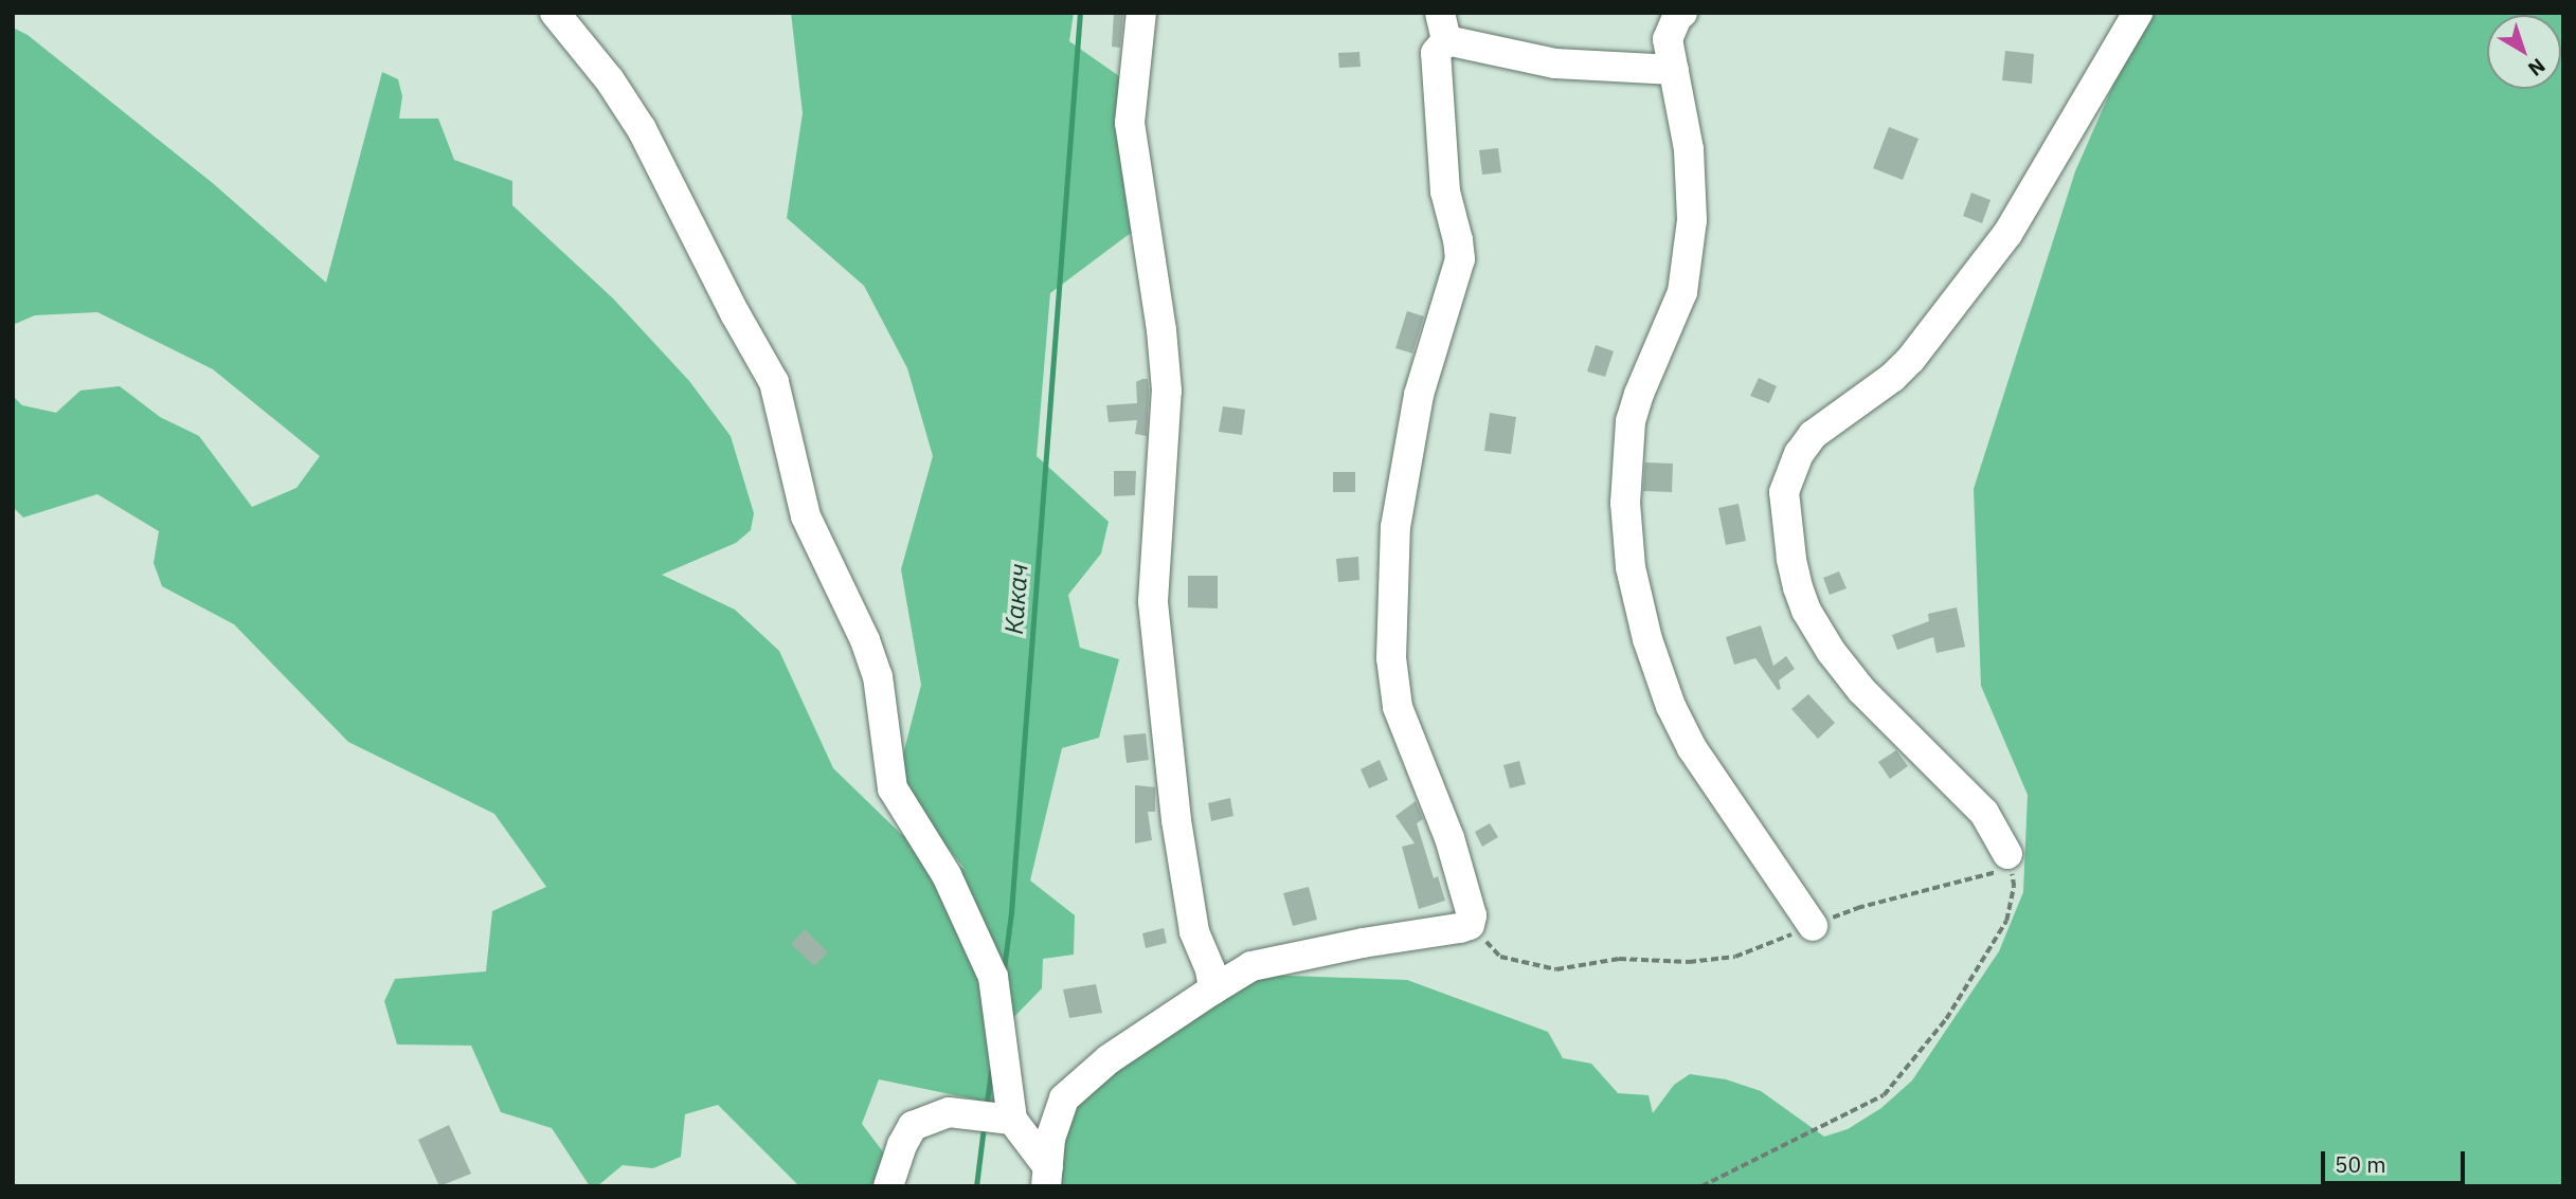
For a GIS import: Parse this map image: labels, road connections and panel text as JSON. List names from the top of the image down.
{
  "water": ["Какач"],
  "scale_bar": "50 m",
  "north": "bottom right"
}
